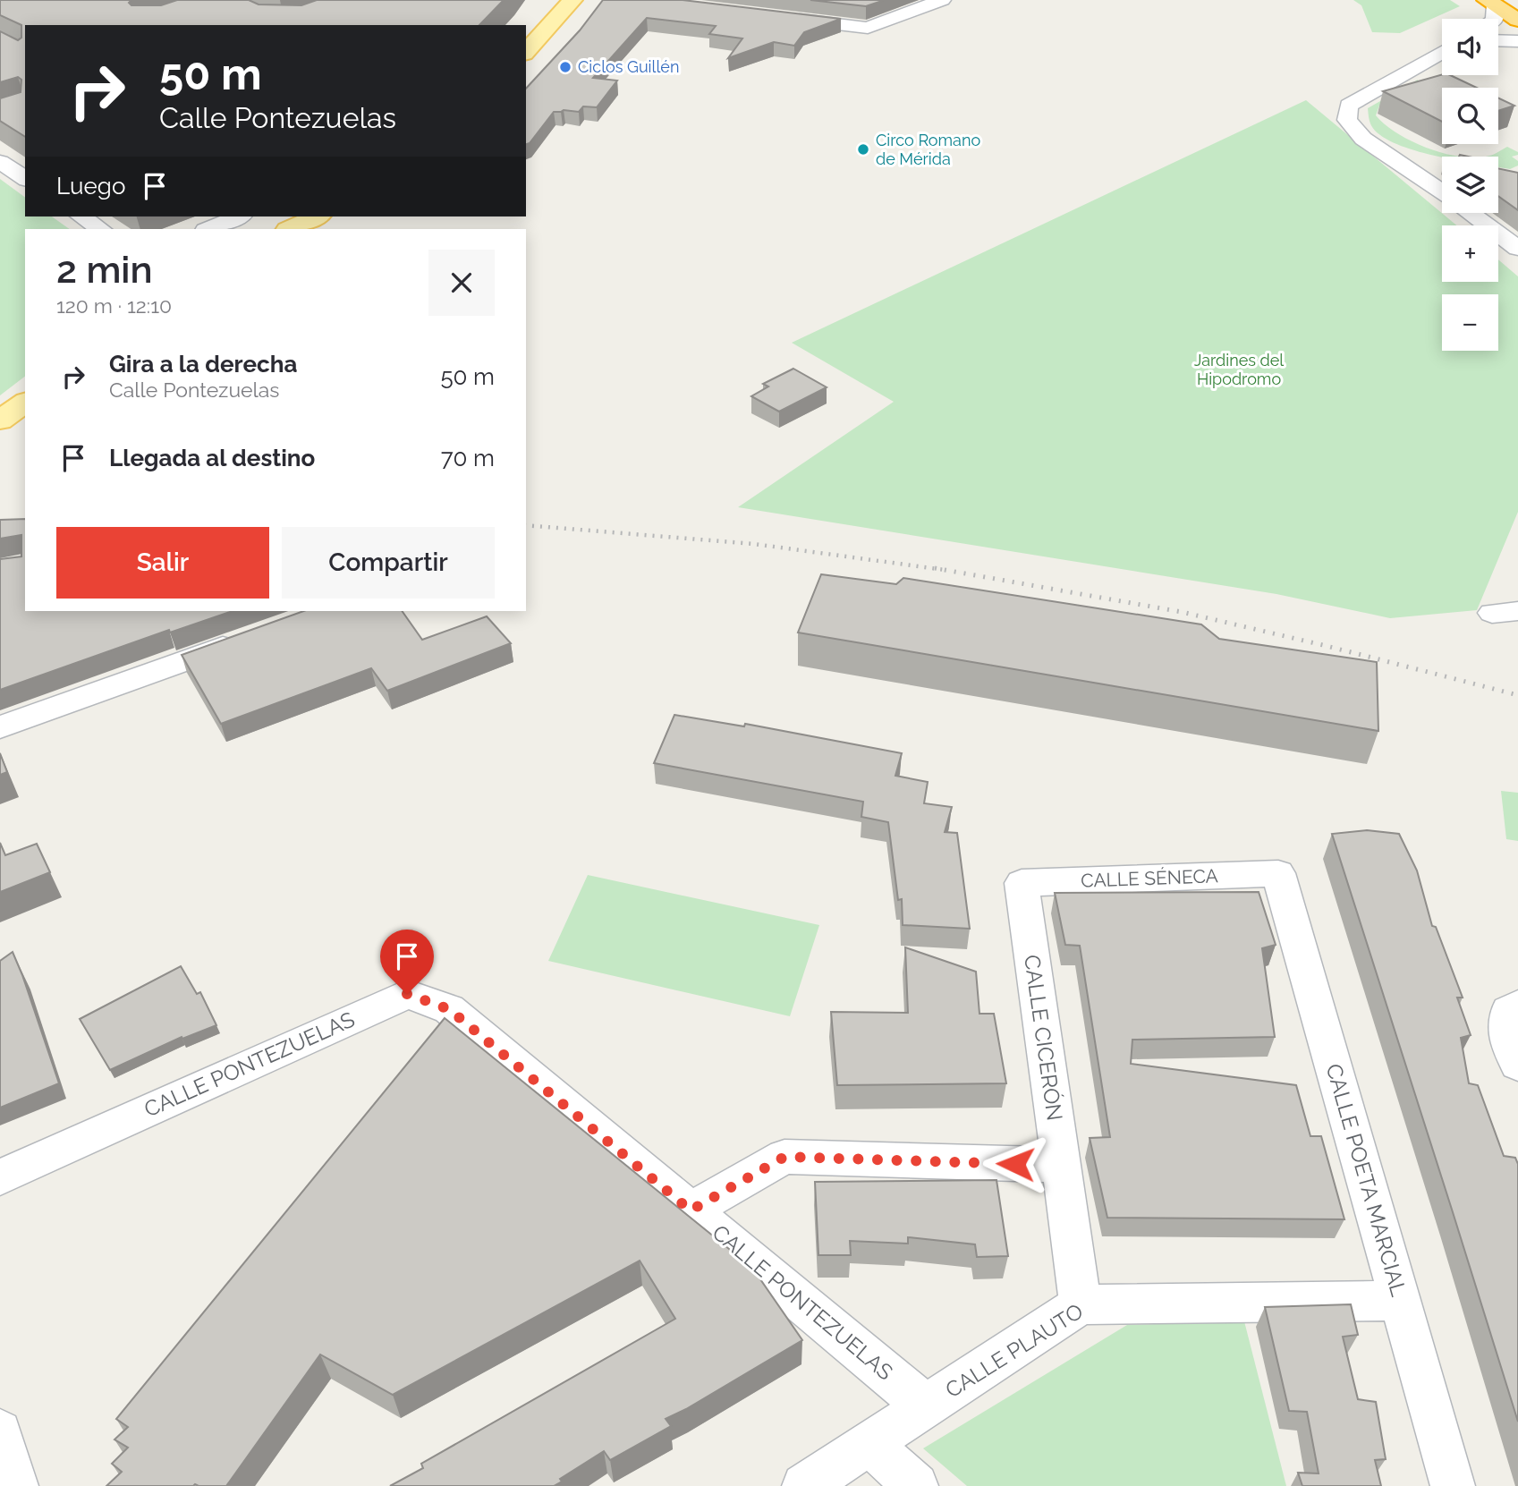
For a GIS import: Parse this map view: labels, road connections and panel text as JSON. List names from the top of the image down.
{
  "streets": {
    "street": [
      "CALLE SÉNECA",
      "CALLE CICERÓN",
      "CALLE PONTEZUELAS",
      "CALLE POETA MARCIAL",
      "CALLE PLAUTO"
    ]
  },
  "crossings": [
    ["CALLE SÉNECA", "CALLE CICERÓN"],
    ["CALLE SÉNECA", "CALLE POETA MARCIAL"],
    ["CALLE CICERÓN", "CALLE PLAUTO"],
    ["CALLE PONTEZUELAS", "CALLE PLAUTO"],
    ["CALLE POETA MARCIAL", "CALLE PLAUTO"]
  ],
  "parks": ["Jardines del Hipodromo"],
  "places": ["Ciclos Guillén", "Circo Romano de Mérida"],
  "page": {
    "map_buttons": ["+", "−"],
    "turn": ["50 m", "Calle Pontezuelas"],
    "then": "Luego",
    "heading": ["2 min", "120 m · 12:10"],
    "list": [
      {
        "name": "Gira a la derecha",
        "note": "Calle Pontezuelas",
        "value": "50 m"
      },
      {
        "name": "Llegada al destino",
        "value": "70 m"
      }
    ],
    "buttons": ["Salir", "Compartir"]
  }
}
